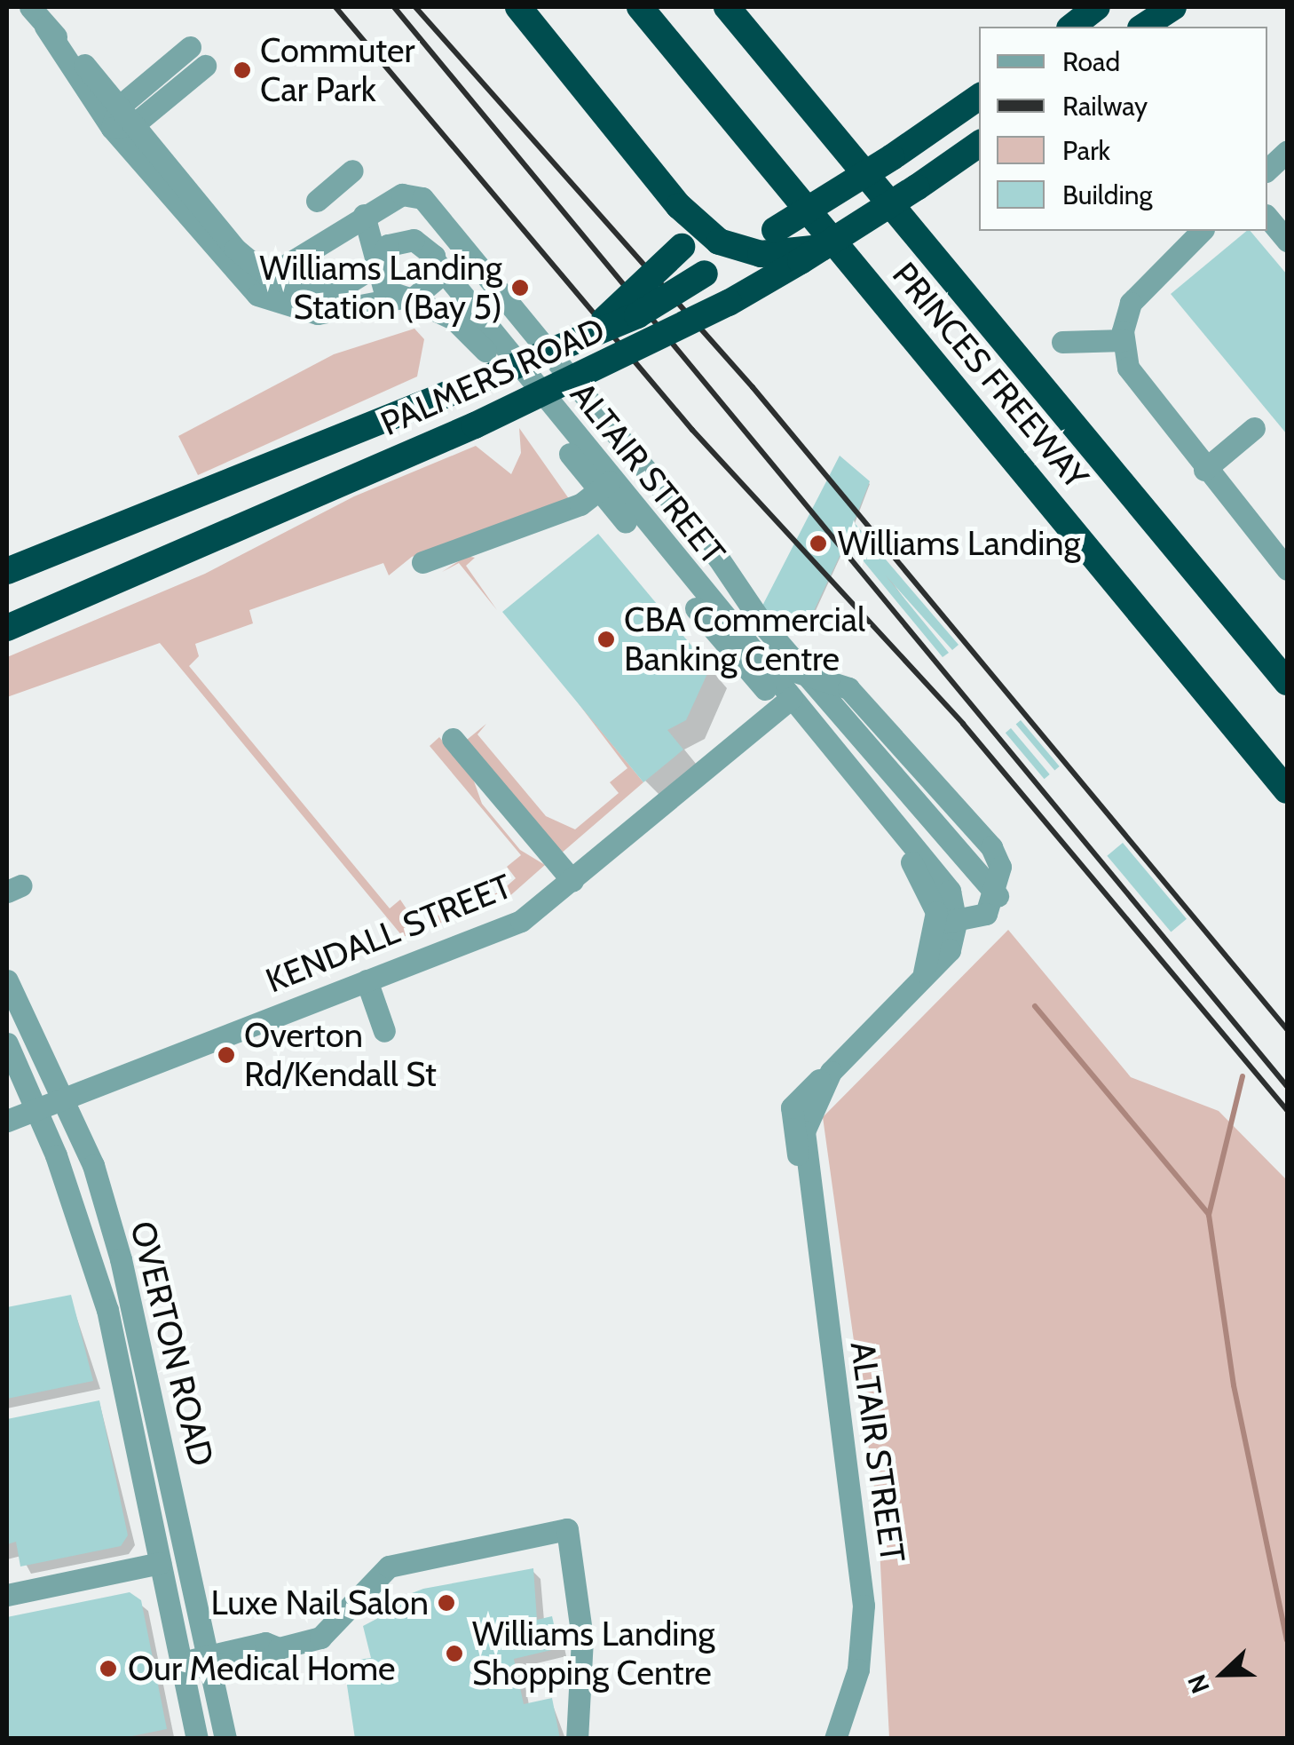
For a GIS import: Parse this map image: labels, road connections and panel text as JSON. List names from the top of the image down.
{
  "streets": {
    "highway": ["PRINCES FREEWAY", "PALMERS ROAD"],
    "street": ["ALTAIR STREET", "KENDALL STREET", "OVERTON ROAD"]
  },
  "crossings": [
    ["ALTAIR STREET", "KENDALL STREET"],
    ["KENDALL STREET", "OVERTON ROAD"]
  ],
  "places": [
    "Commuter Car Park",
    "Williams Landing Station (Bay 5)",
    "Williams Landing",
    "CBA Commercial Banking Centre",
    "Overton Rd/Kendall St",
    "Luxe Nail Salon",
    "Williams Landing Shopping Centre",
    "Our Medical Home"
  ],
  "legend": [
    "Road",
    "Railway",
    "Park",
    "Building"
  ],
  "north": "left"
}
